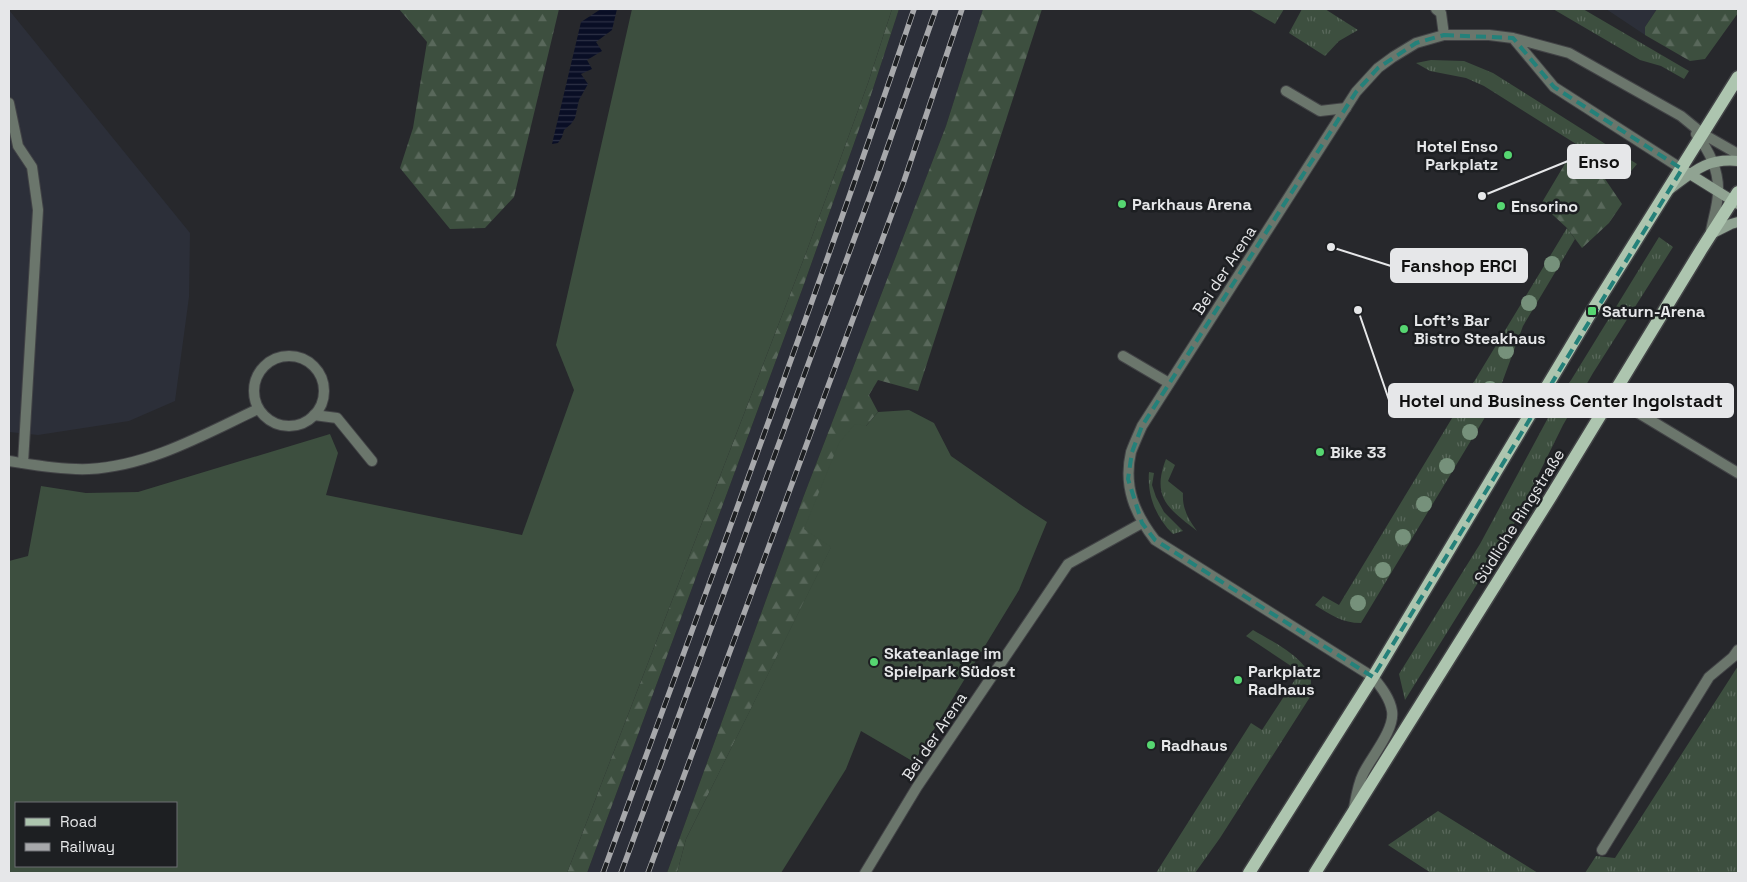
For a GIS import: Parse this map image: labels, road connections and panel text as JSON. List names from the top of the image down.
{
  "streets": {
    "main road": ["Südliche Ringstraße"],
    "street": ["Bei der Arena"]
  },
  "crossings": [
    ["Bei der Arena", "Südliche Ringstraße"]
  ],
  "places": {
    "other": [
      "Hotel Enso Parkplatz",
      "Enso",
      "Parkhaus Arena",
      "Ensorino",
      "Fanshop ERCI",
      "Hotel und Business Center Ingolstadt",
      "Loft’s Bar Bistro Steakhaus",
      "Bike 33",
      "Skateanlage im Spielpark Südost",
      "Parkplatz Radhaus",
      "Radhaus"
    ],
    "transit": ["Saturn-Arena"]
  },
  "legend": ["Road", "Railway"]
}
